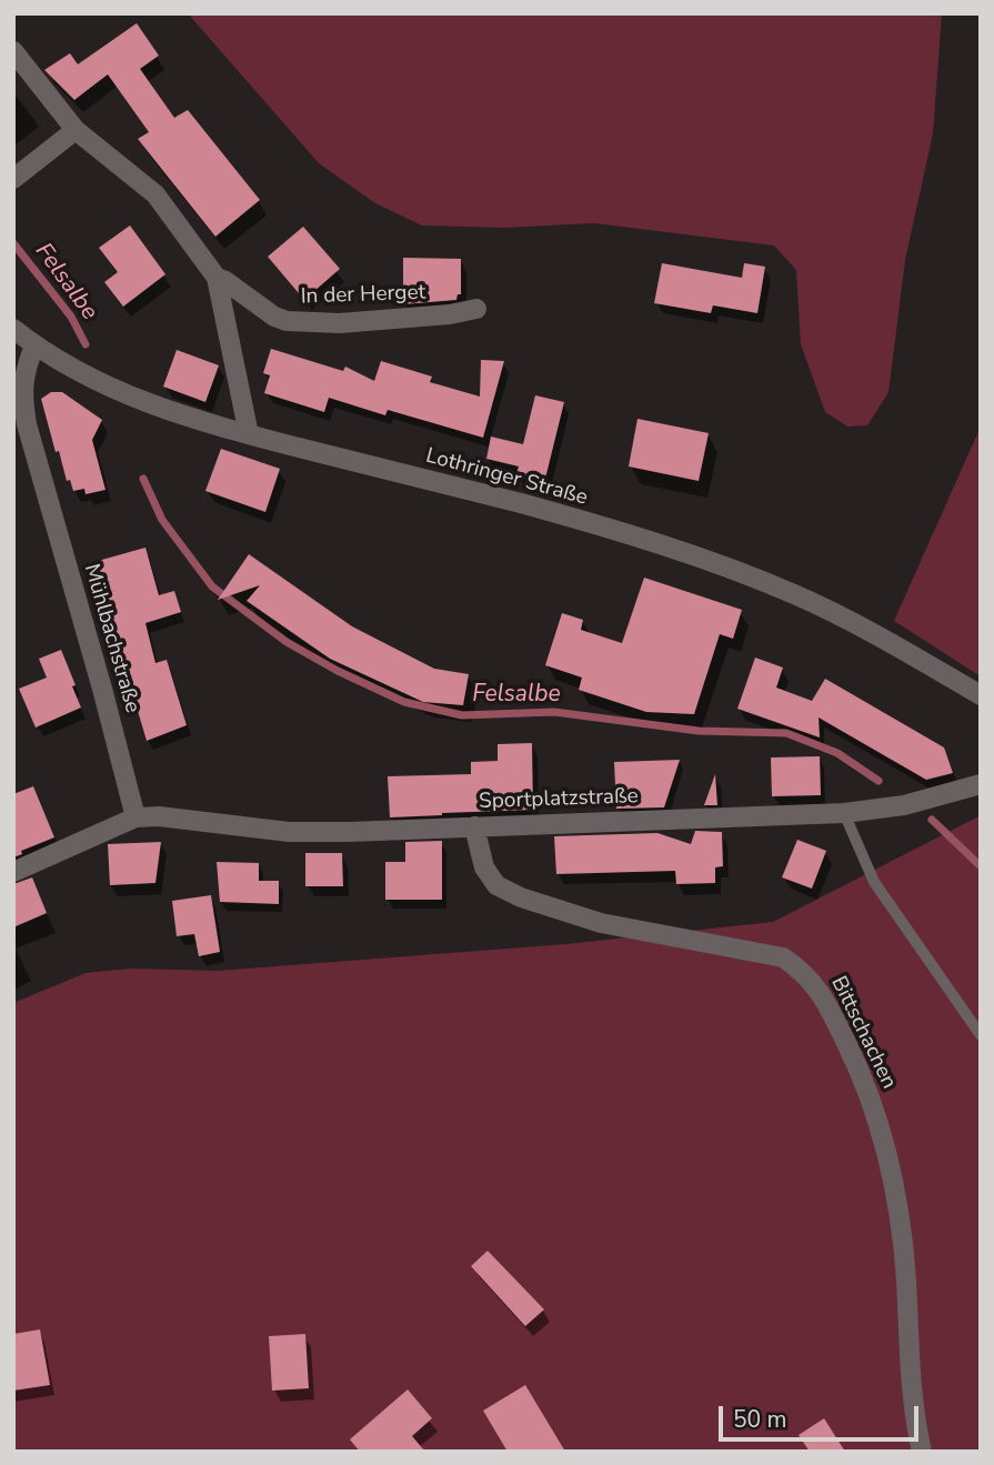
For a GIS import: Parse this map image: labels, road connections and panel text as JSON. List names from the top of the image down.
{
  "streets": {
    "street": [
      "In der Herget",
      "Lothringer Straße",
      "Mühlbachstraße",
      "Sportplatzstraße",
      "Bittschachen"
    ]
  },
  "crossings": [
    ["In der Herget", "Lothringer Straße"],
    ["Lothringer Straße", "Mühlbachstraße"],
    ["Mühlbachstraße", "Sportplatzstraße"],
    ["Sportplatzstraße", "Bittschachen"]
  ],
  "water": ["Felsalbe"],
  "scale_bar": "50 m"
}
